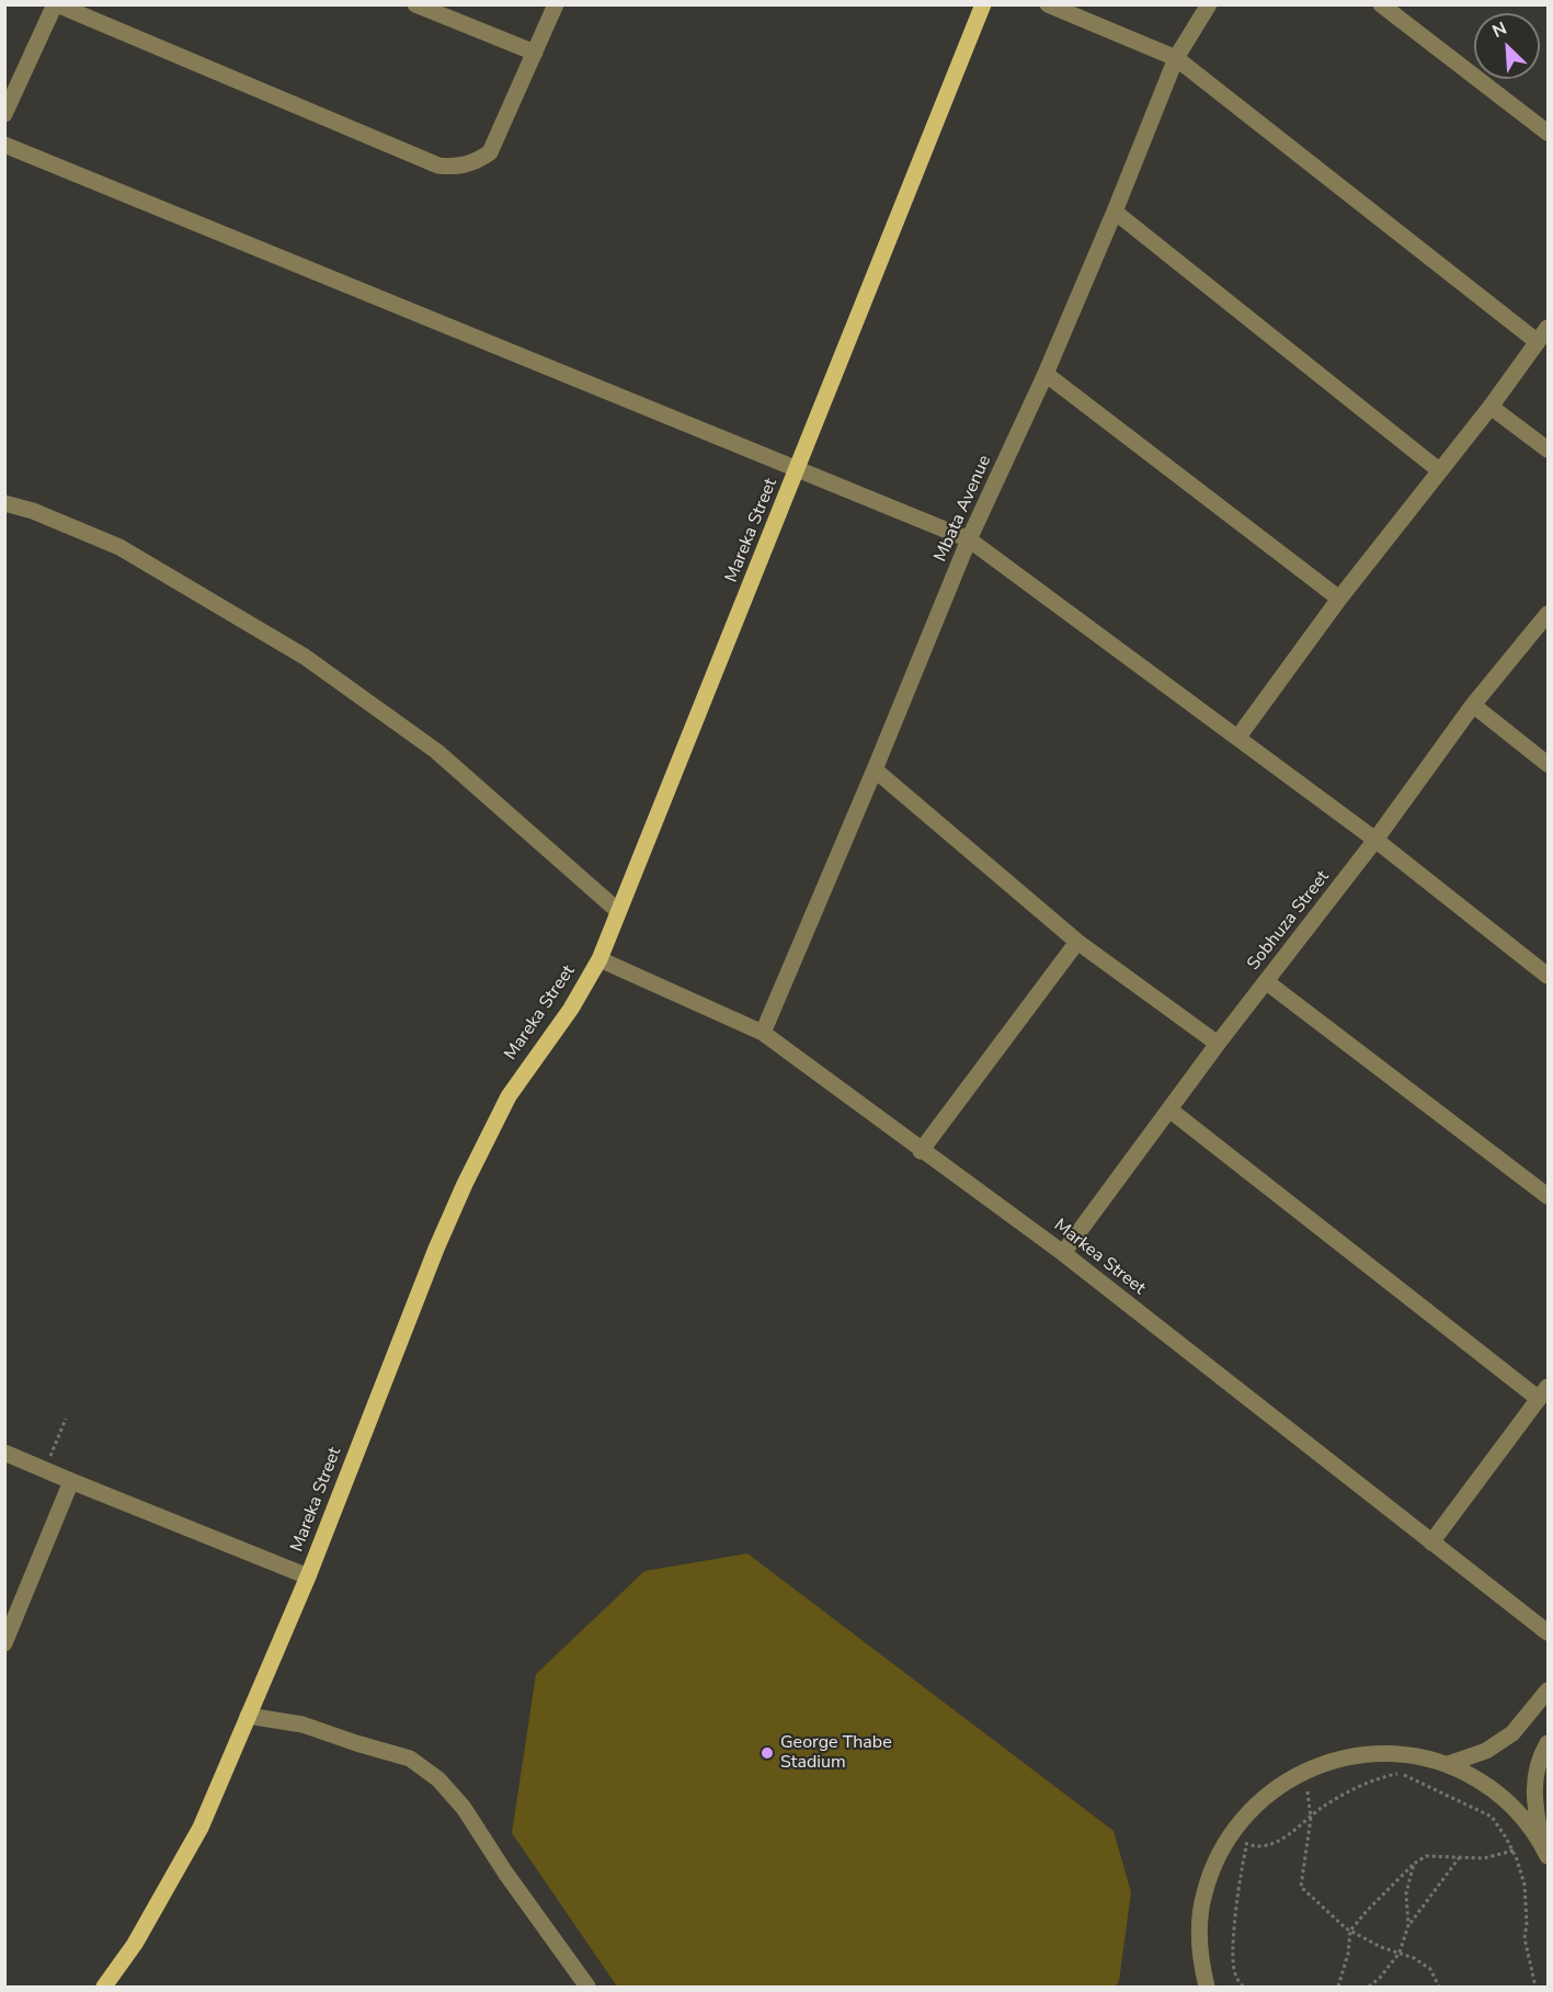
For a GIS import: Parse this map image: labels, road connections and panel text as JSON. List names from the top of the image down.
{
  "streets": {
    "main road": ["Mareka Street"],
    "street": ["Mbata Avenue", "Sobhuza Street", "Markea Street"]
  },
  "crossings": [
    ["Mbata Avenue", "Markea Street"],
    ["Mareka Street", "Markea Street"],
    ["Sobhuza Street", "Markea Street"]
  ],
  "places": ["George Thabe Stadium"],
  "north": "top left"
}
